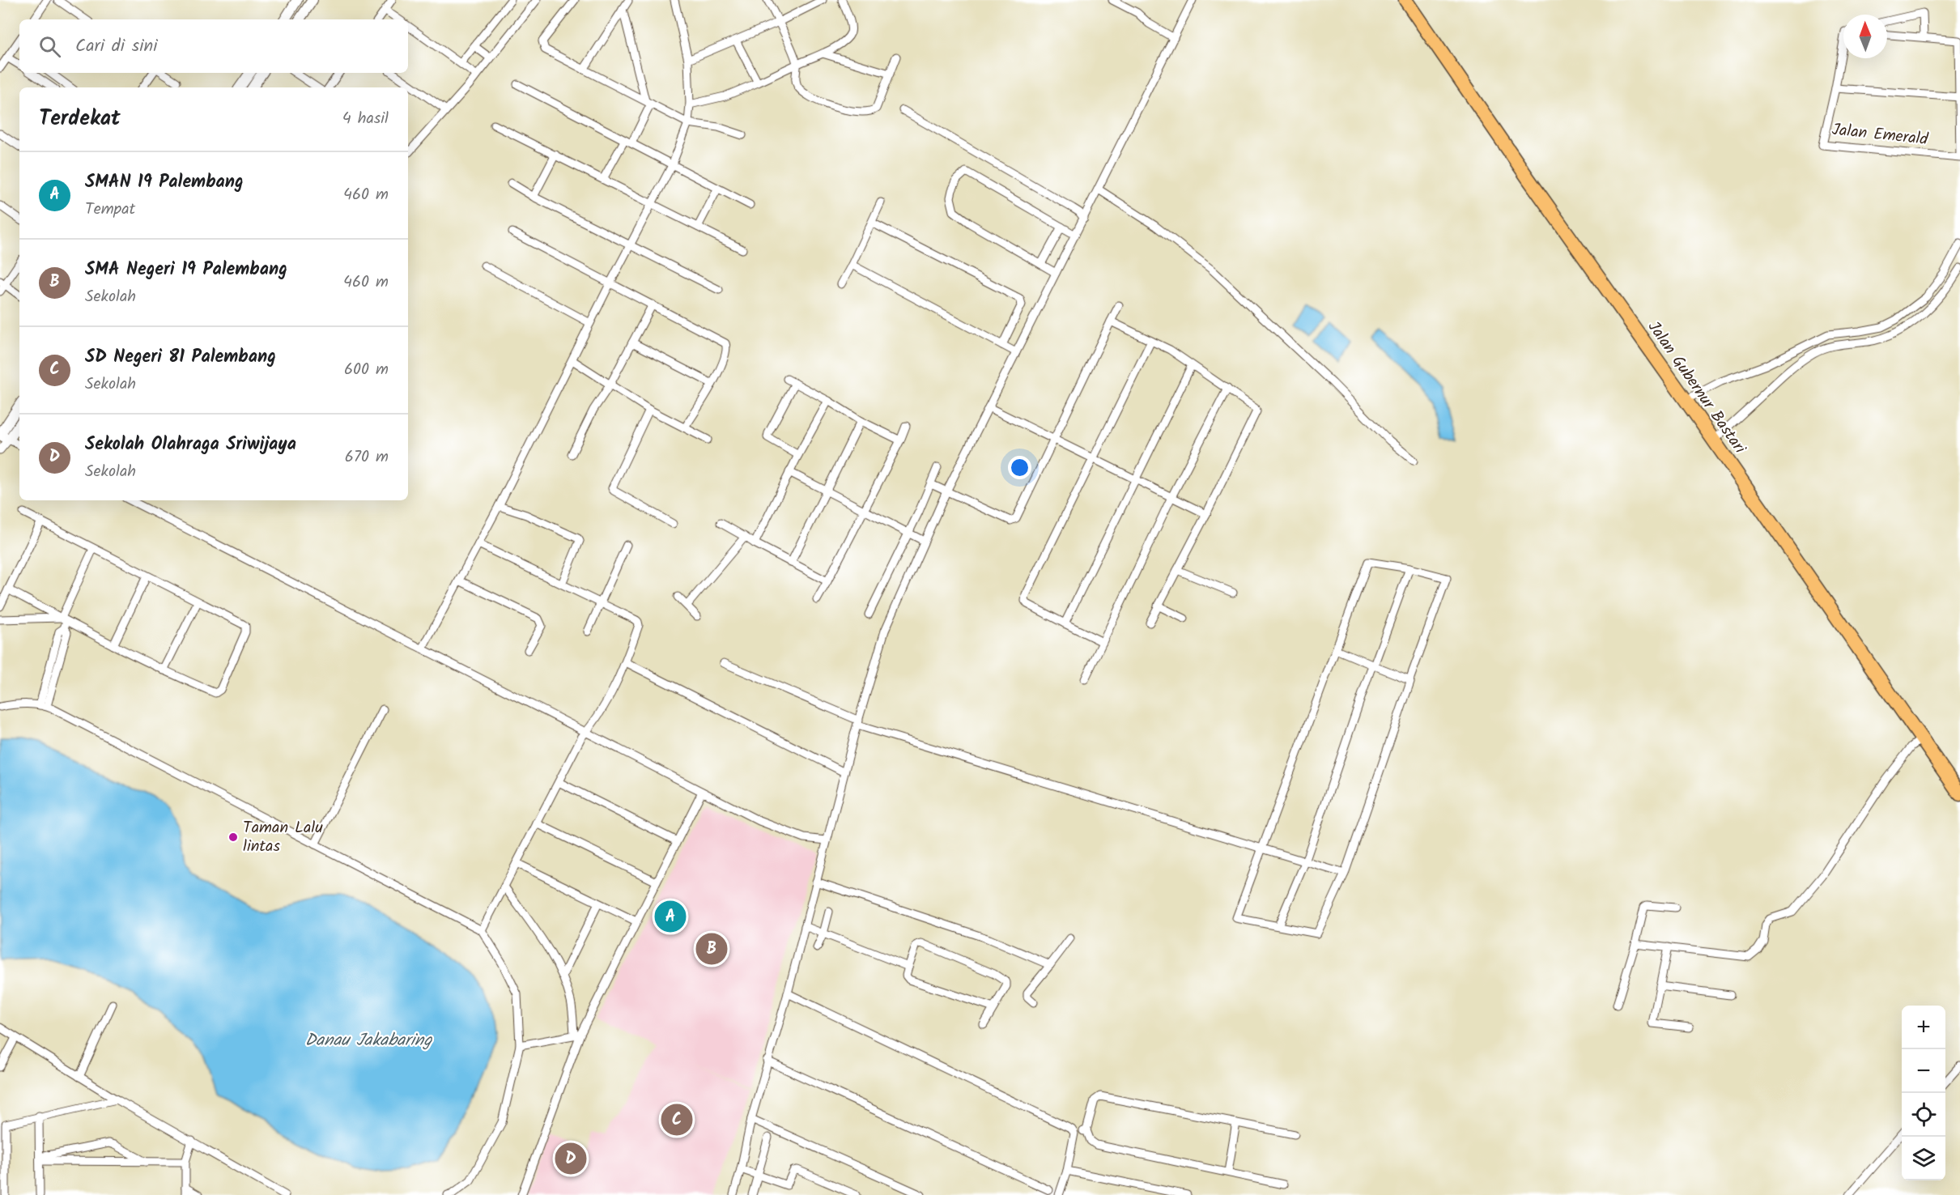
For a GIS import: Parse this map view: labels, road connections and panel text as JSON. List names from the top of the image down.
{
  "streets": {
    "highway": ["Jalan Gubernur Bastari"],
    "street": ["Jalan Emerald"]
  },
  "water": ["Danau Jakabaring"],
  "places": ["Taman Lalu lintas"],
  "north": "top",
  "page": {
    "search": "Cari di sini",
    "heading": ["Terdekat", "4 hasil"],
    "list": [
      {
        "mark": "A",
        "name": "SMAN 19 Palembang",
        "note": "Tempat",
        "value": "460 m"
      },
      {
        "mark": "B",
        "name": "SMA Negeri 19 Palembang",
        "note": "Sekolah",
        "value": "460 m"
      },
      {
        "mark": "C",
        "name": "SD Negeri 81 Palembang",
        "note": "Sekolah",
        "value": "600 m"
      },
      {
        "mark": "D",
        "name": "Sekolah Olahraga Sriwijaya",
        "note": "Sekolah",
        "value": "670 m"
      }
    ],
    "pins": [
      "A",
      "B",
      "C",
      "D"
    ],
    "map_buttons": ["+", "−"]
  }
}
